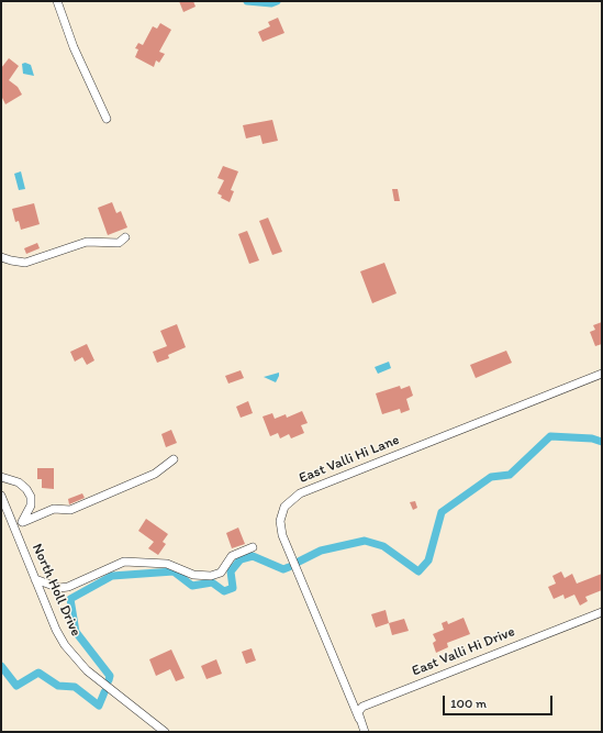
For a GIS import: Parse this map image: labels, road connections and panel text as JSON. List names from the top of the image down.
{
  "streets": {
    "street": ["East Valli Hi Lane", "North Holl Drive", "East Valli Hi Drive"]
  },
  "crossings": [
    ["East Valli Hi Lane", "East Valli Hi Drive"]
  ],
  "scale_bar": "100 m"
}
